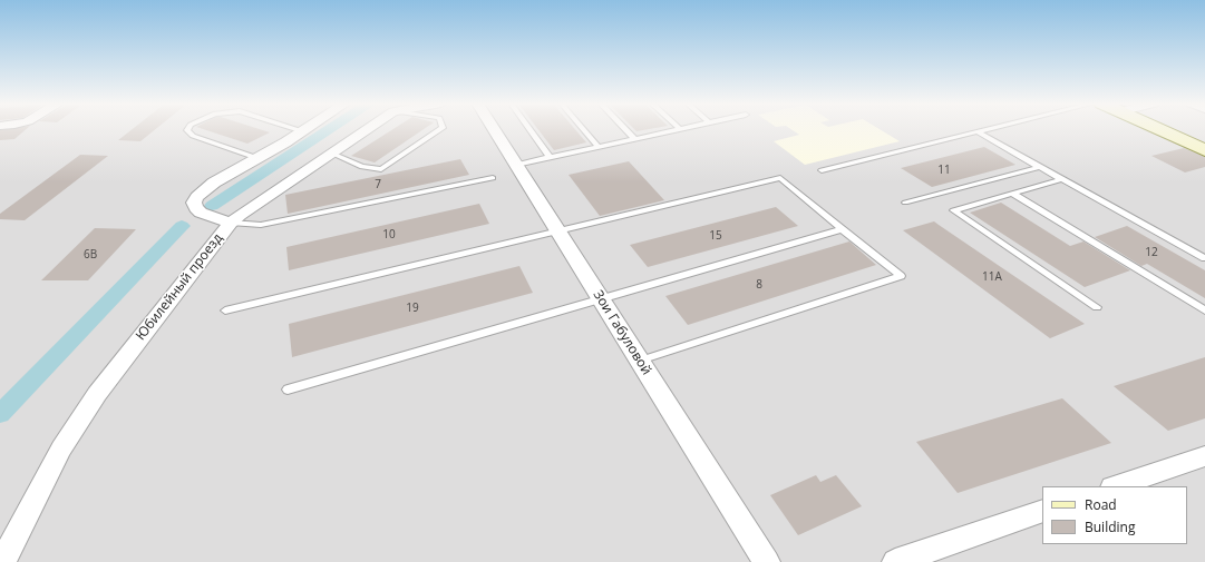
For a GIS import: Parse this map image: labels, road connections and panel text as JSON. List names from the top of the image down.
{
  "streets": {
    "street": ["Юбилейный проезд", "Зои Габуловой"]
  },
  "house_numbers": [
    "11",
    "7",
    "10",
    "15",
    "12",
    "6В",
    "11А",
    "8",
    "19"
  ],
  "legend": ["Road", "Building"]
}
